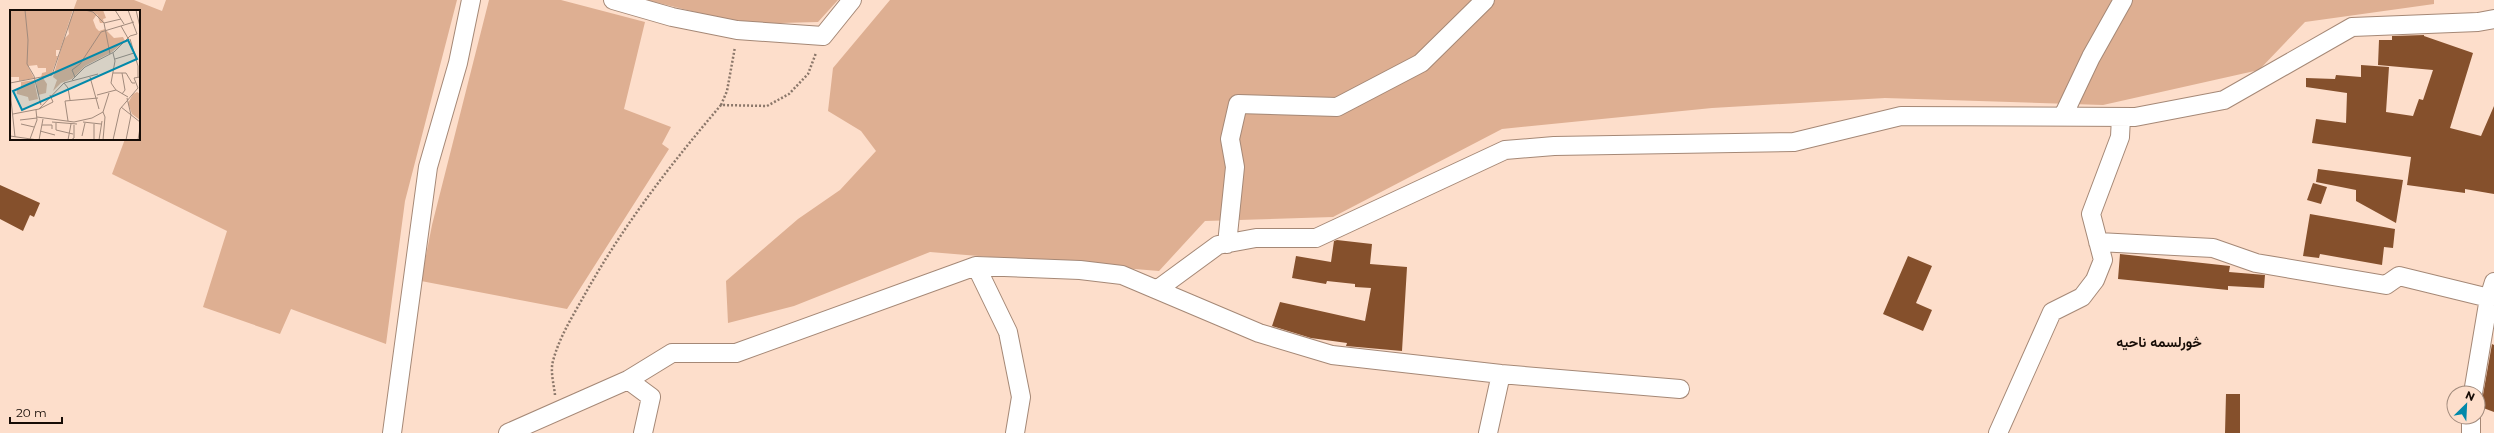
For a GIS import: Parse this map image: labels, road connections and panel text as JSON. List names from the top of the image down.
{
  "districts": ["څورلسمه ناحیه"],
  "scale_bar": "20 m",
  "north": "top right"
}
